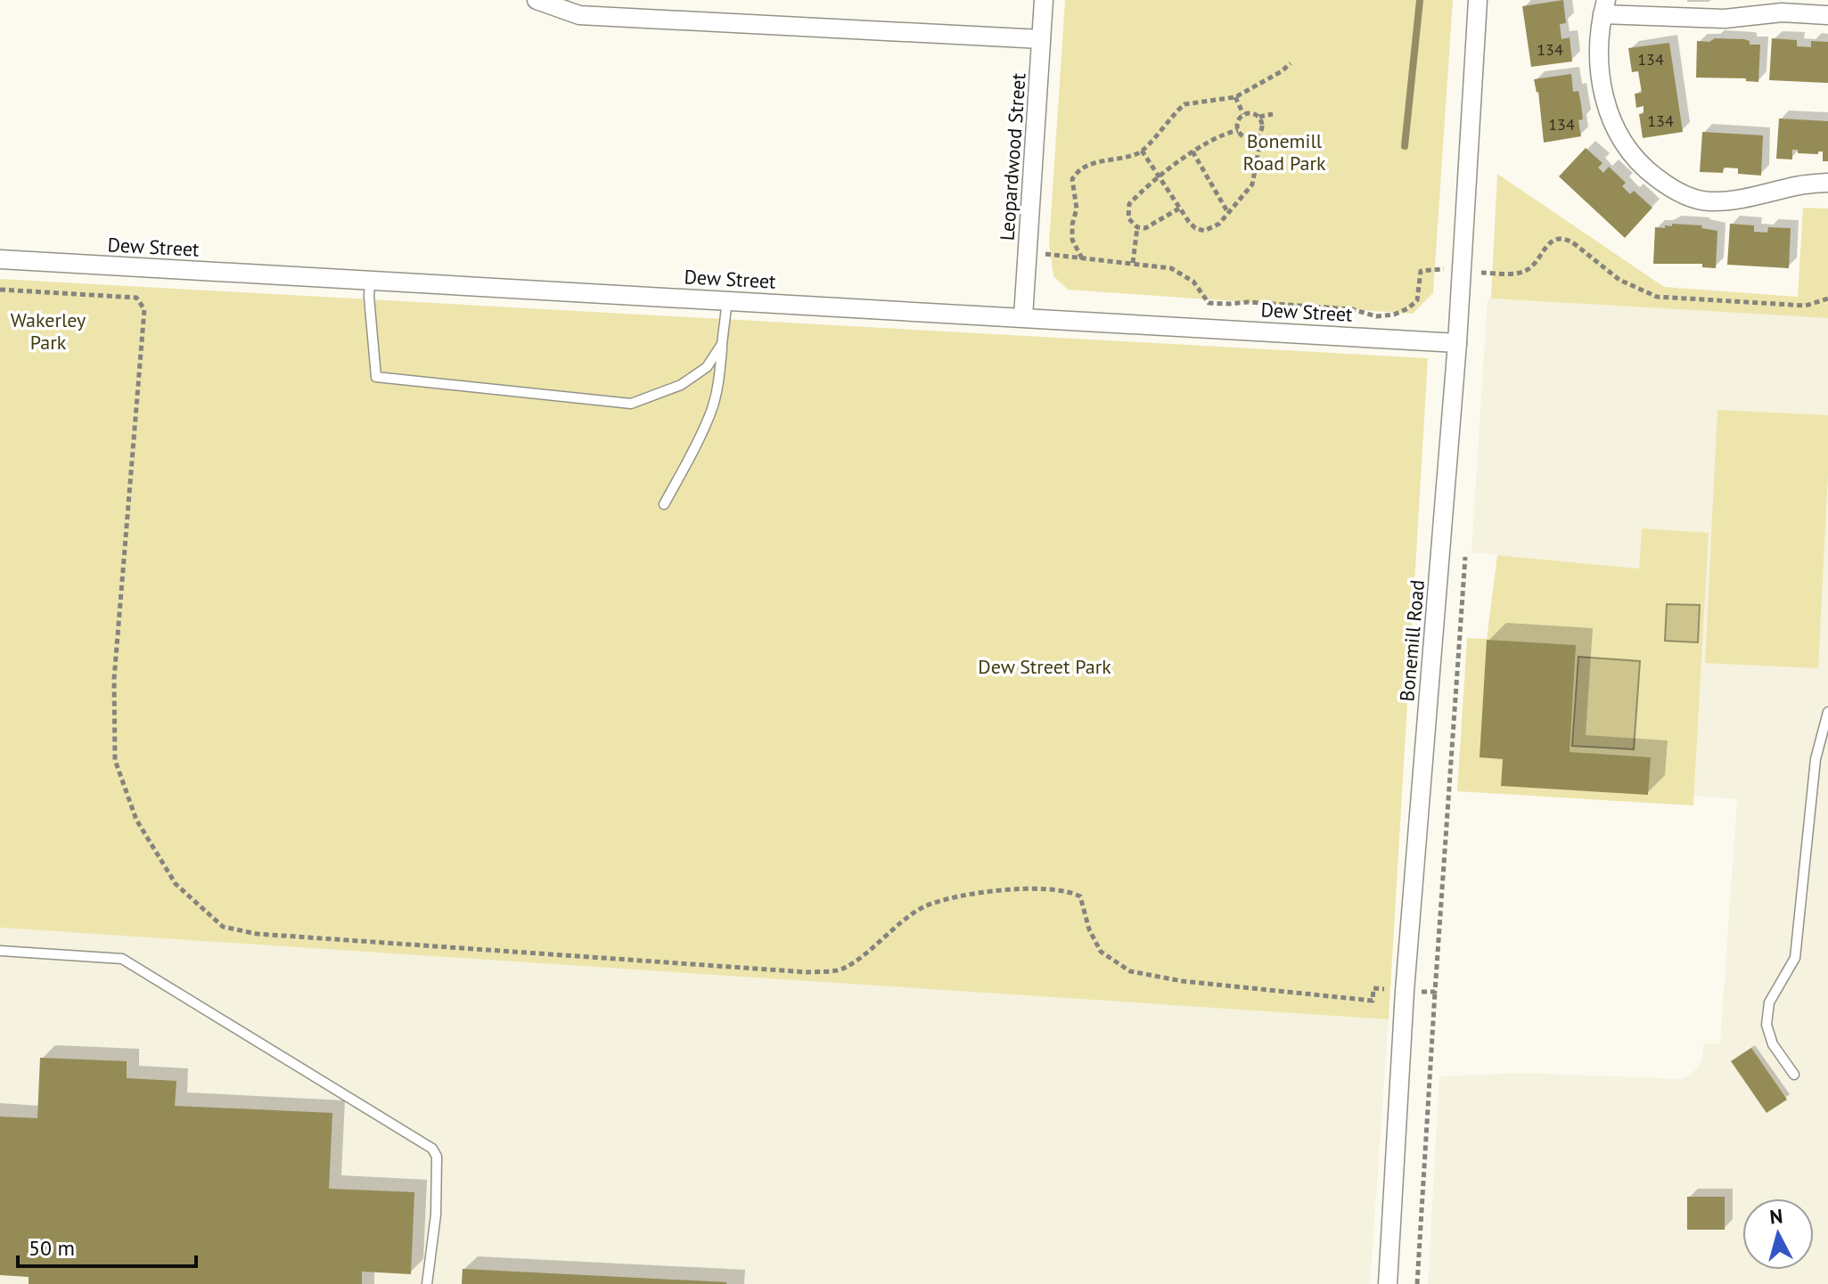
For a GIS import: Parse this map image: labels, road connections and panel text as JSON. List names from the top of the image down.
{
  "streets": {
    "street": ["Leopardwood Street", "Dew Street", "Bonemill Road"]
  },
  "crossings": [
    ["Leopardwood Street", "Dew Street"],
    ["Dew Street", "Bonemill Road"]
  ],
  "parks": ["Bonemill Road Park", "Wakerley Park", "Dew Street Park"],
  "house_numbers": [
    "134",
    "134",
    "134",
    "134"
  ],
  "scale_bar": "50 m",
  "north": "top"
}
